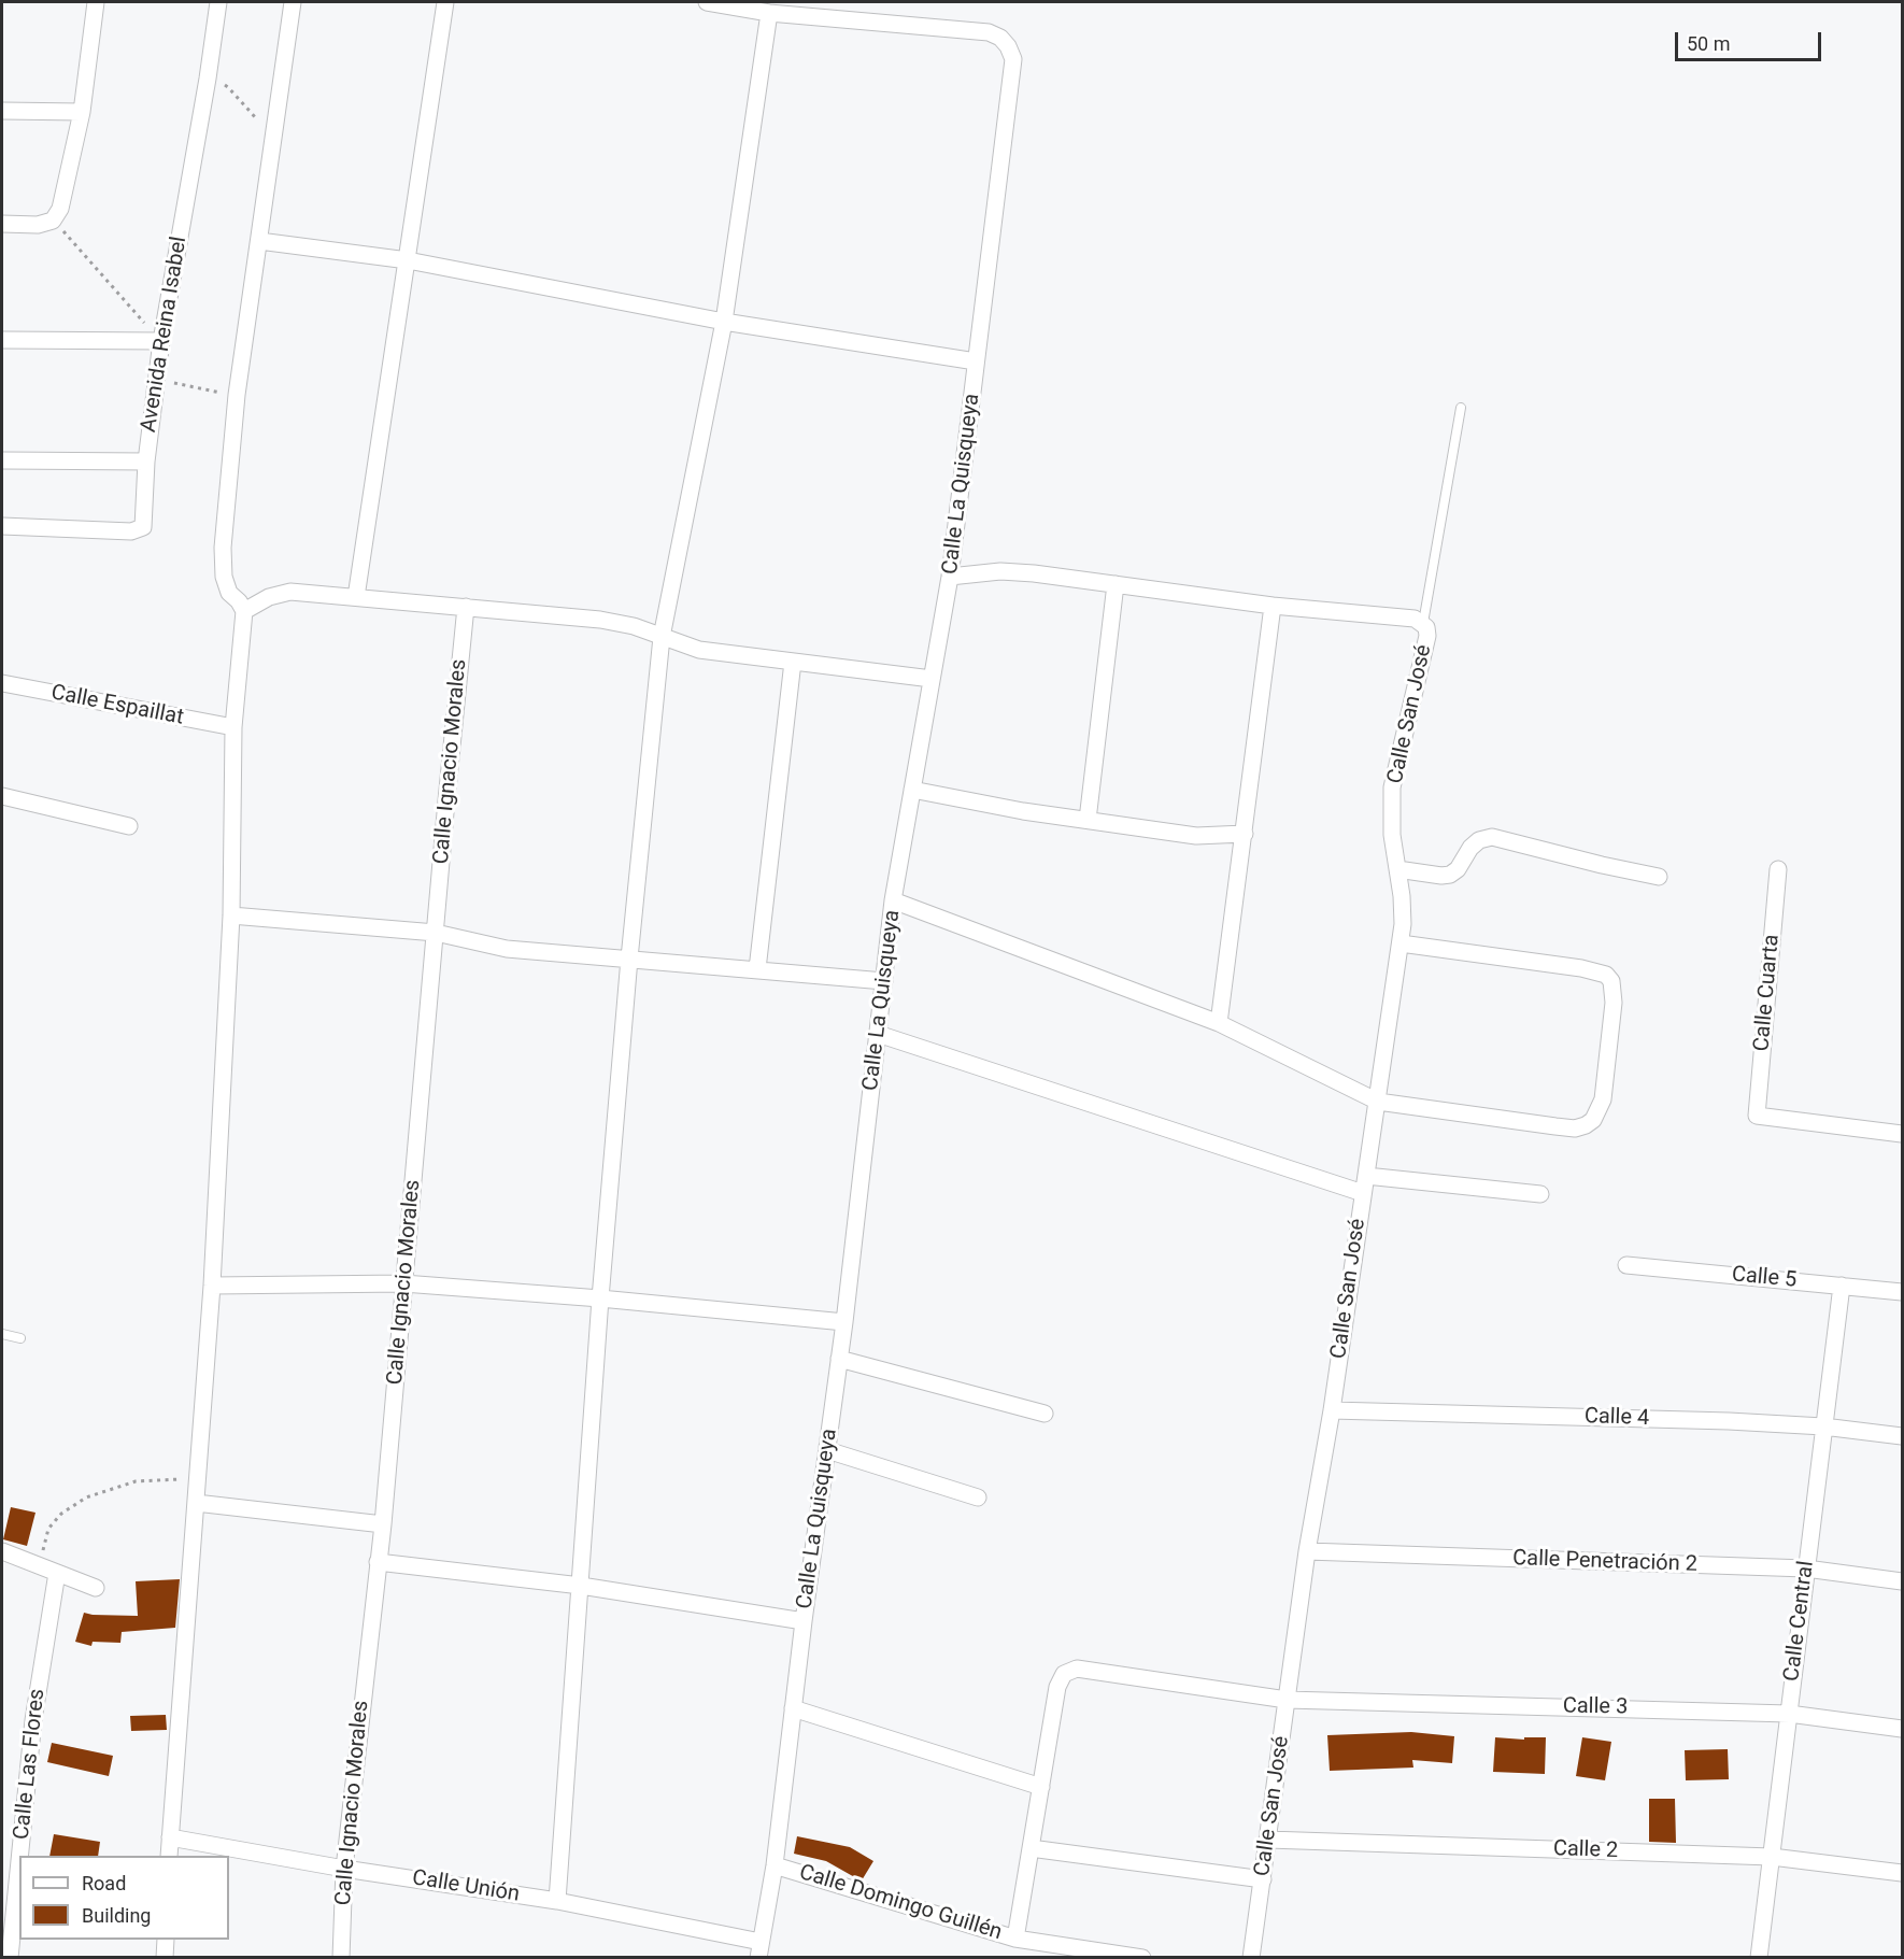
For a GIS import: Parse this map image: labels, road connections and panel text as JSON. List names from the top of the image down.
{
  "streets": {
    "street": [
      "Avenida Reina Isabel",
      "Calle La Quisqueya",
      "Calle Espaillat",
      "Calle San José",
      "Calle Ignacio Morales",
      "Calle Cuarta",
      "Calle 5",
      "Calle 4",
      "Calle Penetración 2",
      "Calle Central",
      "Calle 3",
      "Calle Las Flores",
      "Calle 2",
      "Calle Unión",
      "Calle Domingo Guillén"
    ]
  },
  "crossings": [
    ["Calle La Quisqueya", "Calle Unión"],
    ["Calle La Quisqueya", "Calle Domingo Guillén"],
    ["Calle San José", "Calle 4"],
    ["Calle San José", "Calle Penetración 2"],
    ["Calle San José", "Calle 3"],
    ["Calle San José", "Calle 2"],
    ["Calle Ignacio Morales", "Calle Unión"],
    ["Calle 5", "Calle Central"],
    ["Calle 4", "Calle Central"],
    ["Calle Penetración 2", "Calle Central"],
    ["Calle Central", "Calle 3"],
    ["Calle Central", "Calle 2"],
    ["Calle 3", "Calle Domingo Guillén"]
  ],
  "legend": ["Road", "Building"],
  "scale_bar": "50 m"
}
